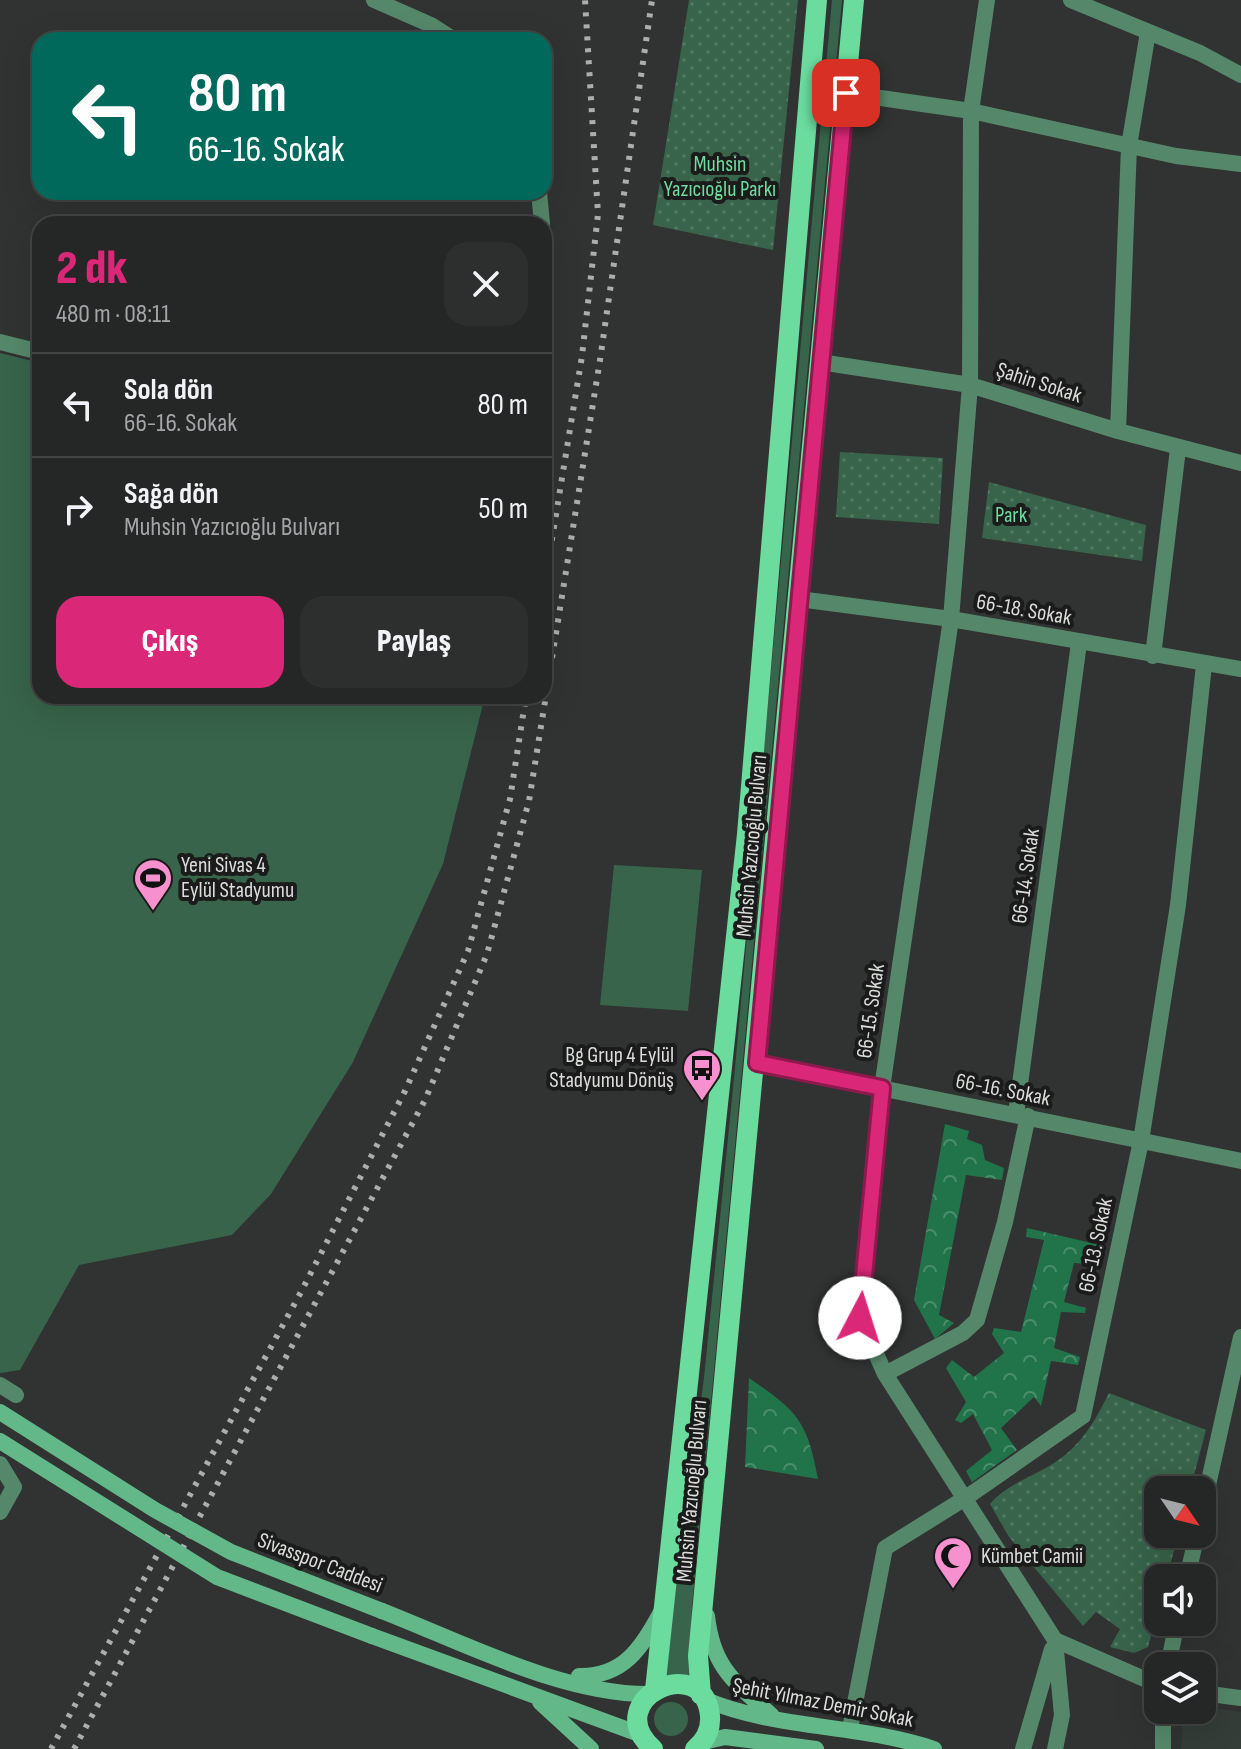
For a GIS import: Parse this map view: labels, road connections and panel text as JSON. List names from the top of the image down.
{
  "streets": {
    "main road": ["Muhsin Yazıcıoğlu Bulvarı"],
    "street": [
      "Şahin Sokak",
      "66-18. Sokak",
      "66-14. Sokak",
      "66-15. Sokak",
      "66-16. Sokak",
      "66-13. Sokak",
      "Sivasspor Caddesi",
      "Şehit Yılmaz Demir Sokak"
    ]
  },
  "crossings": [
    ["Şahin Sokak", "Muhsin Yazıcıoğlu Bulvarı"],
    ["Şahin Sokak", "66-15. Sokak"],
    ["66-18. Sokak", "Muhsin Yazıcıoğlu Bulvarı"],
    ["66-18. Sokak", "66-14. Sokak"],
    ["66-18. Sokak", "66-15. Sokak"],
    ["66-18. Sokak", "66-13. Sokak"],
    ["Muhsin Yazıcıoğlu Bulvarı", "66-16. Sokak"],
    ["Muhsin Yazıcıoğlu Bulvarı", "Sivasspor Caddesi"],
    ["Muhsin Yazıcıoğlu Bulvarı", "Şehit Yılmaz Demir Sokak"],
    ["66-14. Sokak", "66-15. Sokak"],
    ["66-14. Sokak", "66-16. Sokak"],
    ["66-15. Sokak", "66-16. Sokak"],
    ["66-15. Sokak", "66-13. Sokak"],
    ["66-16. Sokak", "66-13. Sokak"],
    ["66-13. Sokak", "Şehit Yılmaz Demir Sokak"]
  ],
  "parks": ["Muhsin Yazıcıoğlu Parkı", "Park"],
  "places": {
    "sports": ["Yeni Sivas 4 Eylül Stadyumu"],
    "bus stop": ["Bg Grup 4 Eylül Stadyumu Dönüş"],
    "mosque": ["Kümbet Camii"]
  },
  "north": "bottom right",
  "page": {
    "turn": ["80 m", "66-16. Sokak"],
    "heading": ["2 dk", "480 m · 08:11"],
    "list": [
      {
        "name": "Sola dön",
        "note": "66-16. Sokak",
        "value": "80 m"
      },
      {
        "name": "Sağa dön",
        "note": "Muhsin Yazıcıoğlu Bulvarı",
        "value": "50 m"
      }
    ],
    "buttons": ["Çıkış", "Paylaş"]
  }
}
